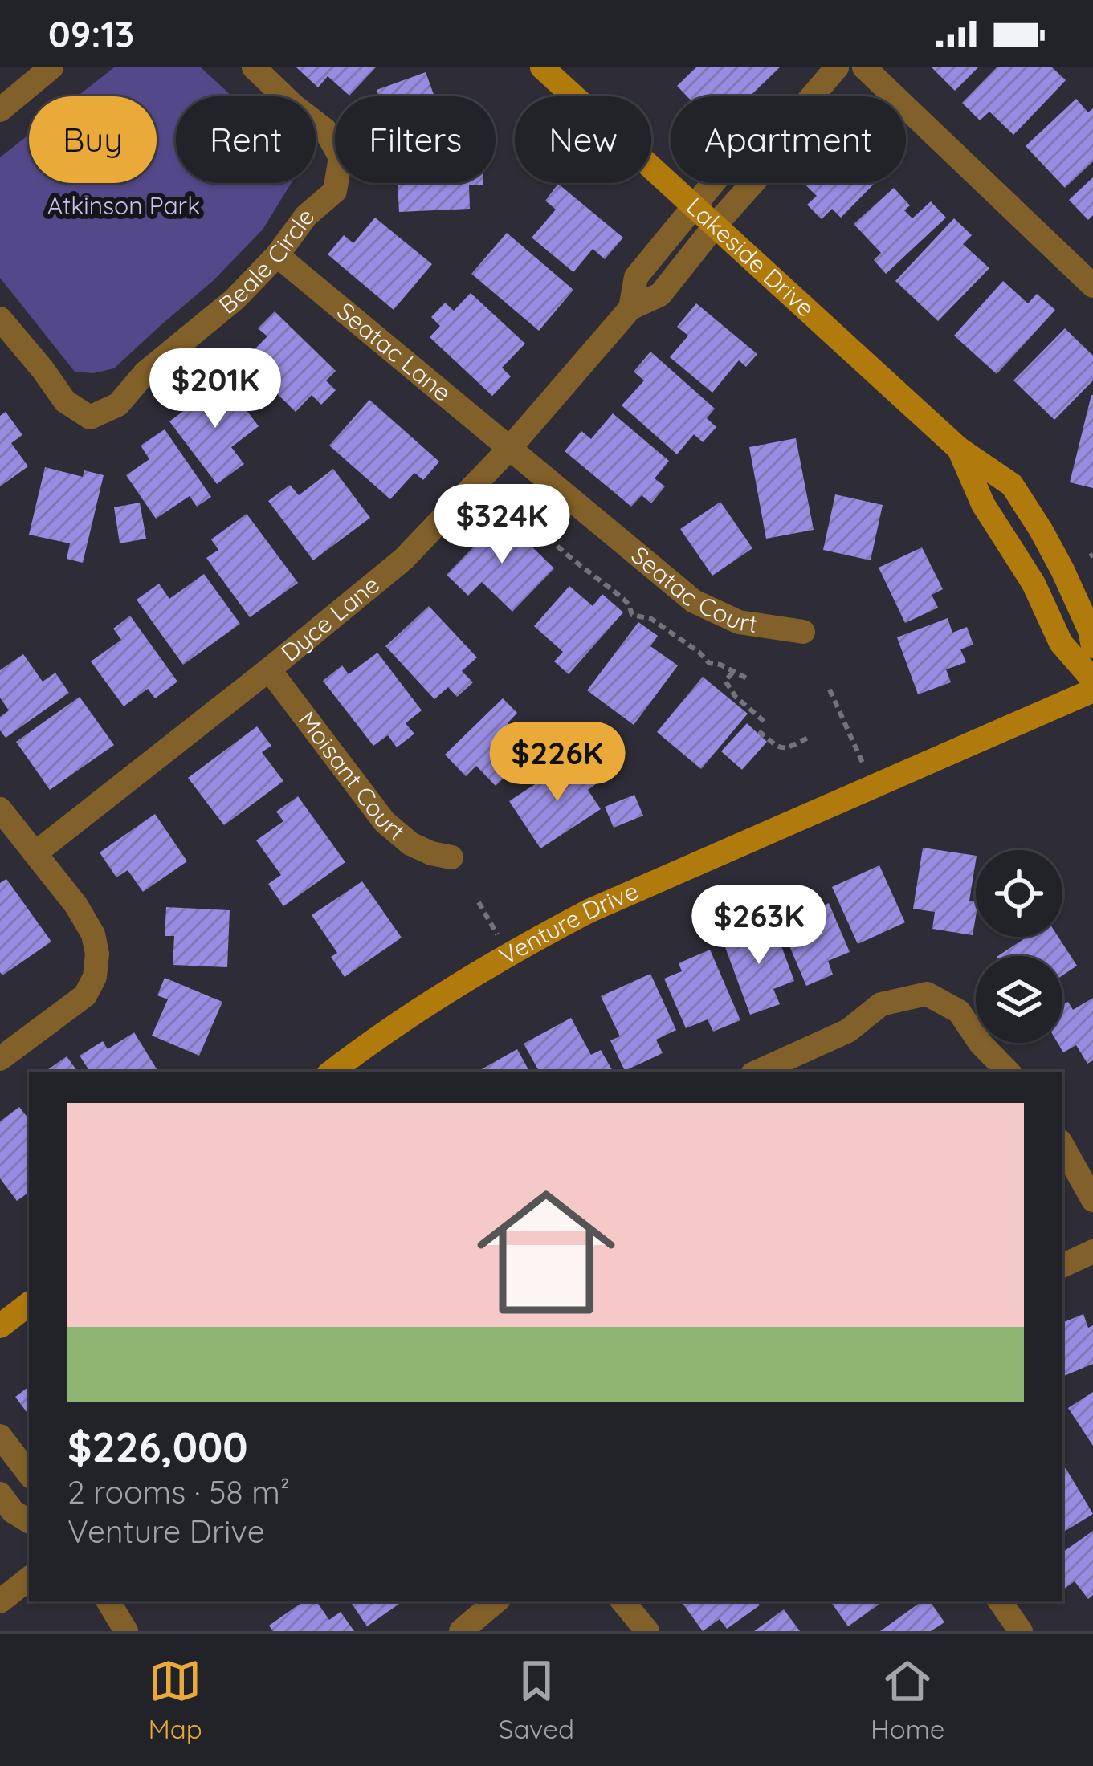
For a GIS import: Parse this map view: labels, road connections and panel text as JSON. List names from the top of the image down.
{
  "streets": {
    "street": [
      "Lakeside Drive",
      "Beale Circle",
      "Seatac Lane",
      "Seatac Court",
      "Dyce Lane",
      "Moisant Court",
      "Venture Drive"
    ]
  },
  "crossings": [
    ["Lakeside Drive", "Dyce Lane"],
    ["Beale Circle", "Seatac Lane"],
    ["Seatac Lane", "Seatac Court"],
    ["Seatac Lane", "Dyce Lane"],
    ["Seatac Court", "Dyce Lane"],
    ["Dyce Lane", "Moisant Court"]
  ],
  "parks": ["Atkinson Park"],
  "page": {
    "status": "09:13",
    "chip": [
      "Buy",
      "Rent",
      "Filters",
      "New",
      "Apartment"
    ],
    "price": [
      "$201K",
      "$324K",
      "$226K",
      "$263K"
    ],
    "list": [
      {
        "name": "$226,000",
        "note": "2 rooms · 58 m² · Venture Drive"
      }
    ],
    "tabs": ["Map", "Saved", "Home"]
  }
}
